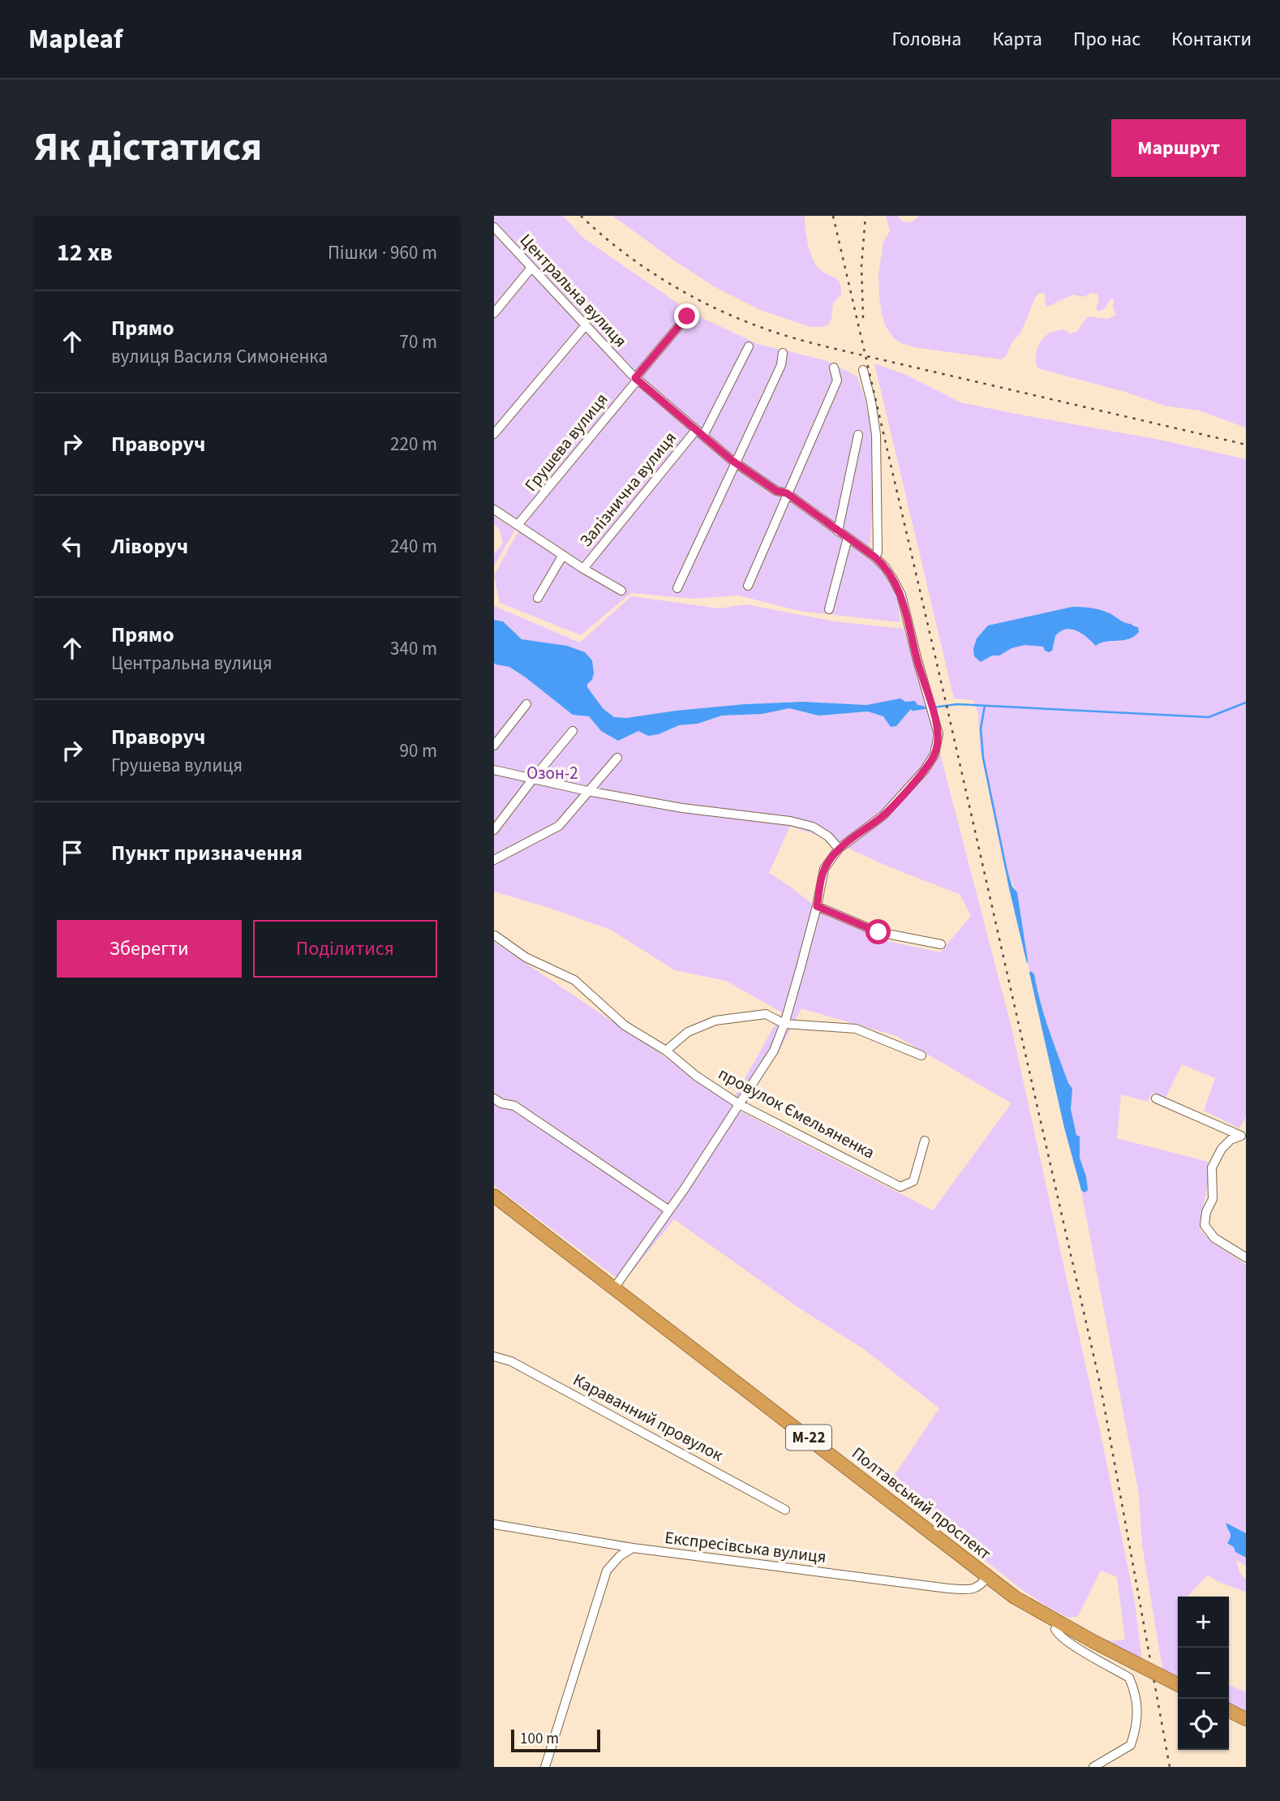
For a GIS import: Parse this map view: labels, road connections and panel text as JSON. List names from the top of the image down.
{
  "streets": {
    "highway": ["М-22", "Полтавський проспект"],
    "street": [
      "Центральна вулиця",
      "Грушева вулиця",
      "Залізнична вулиця",
      "провулок Ємельяненка",
      "Караванний провулок",
      "Експресівська вулиця"
    ]
  },
  "crossings": [
    ["Центральна вулиця", "Грушева вулиця"],
    ["Центральна вулиця", "Залізнична вулиця"],
    ["Полтавський проспект", "Експресівська вулиця"]
  ],
  "parks": ["Озон-2"],
  "scale_bar": "100 m",
  "page": {
    "header": "Mapleaf",
    "nav": [
      "Головна",
      "Карта",
      "Про нас",
      "Контакти"
    ],
    "title": "Як дістатися",
    "buttons": [
      "Маршрут",
      ["Зберегти", "Поділитися"]
    ],
    "heading": ["12 хв", "Пішки · 960 m"],
    "list": [
      ["Прямо", "вулиця Василя Симоненка", "70 m"],
      ["Праворуч", "220 m"],
      ["Ліворуч", "240 m"],
      ["Прямо", "Центральна вулиця", "340 m"],
      ["Праворуч", "Грушева вулиця", "90 m"],
      "Пункт призначення"
    ],
    "map_buttons": ["+", "−"],
    "scale": "100 m"
  }
}
